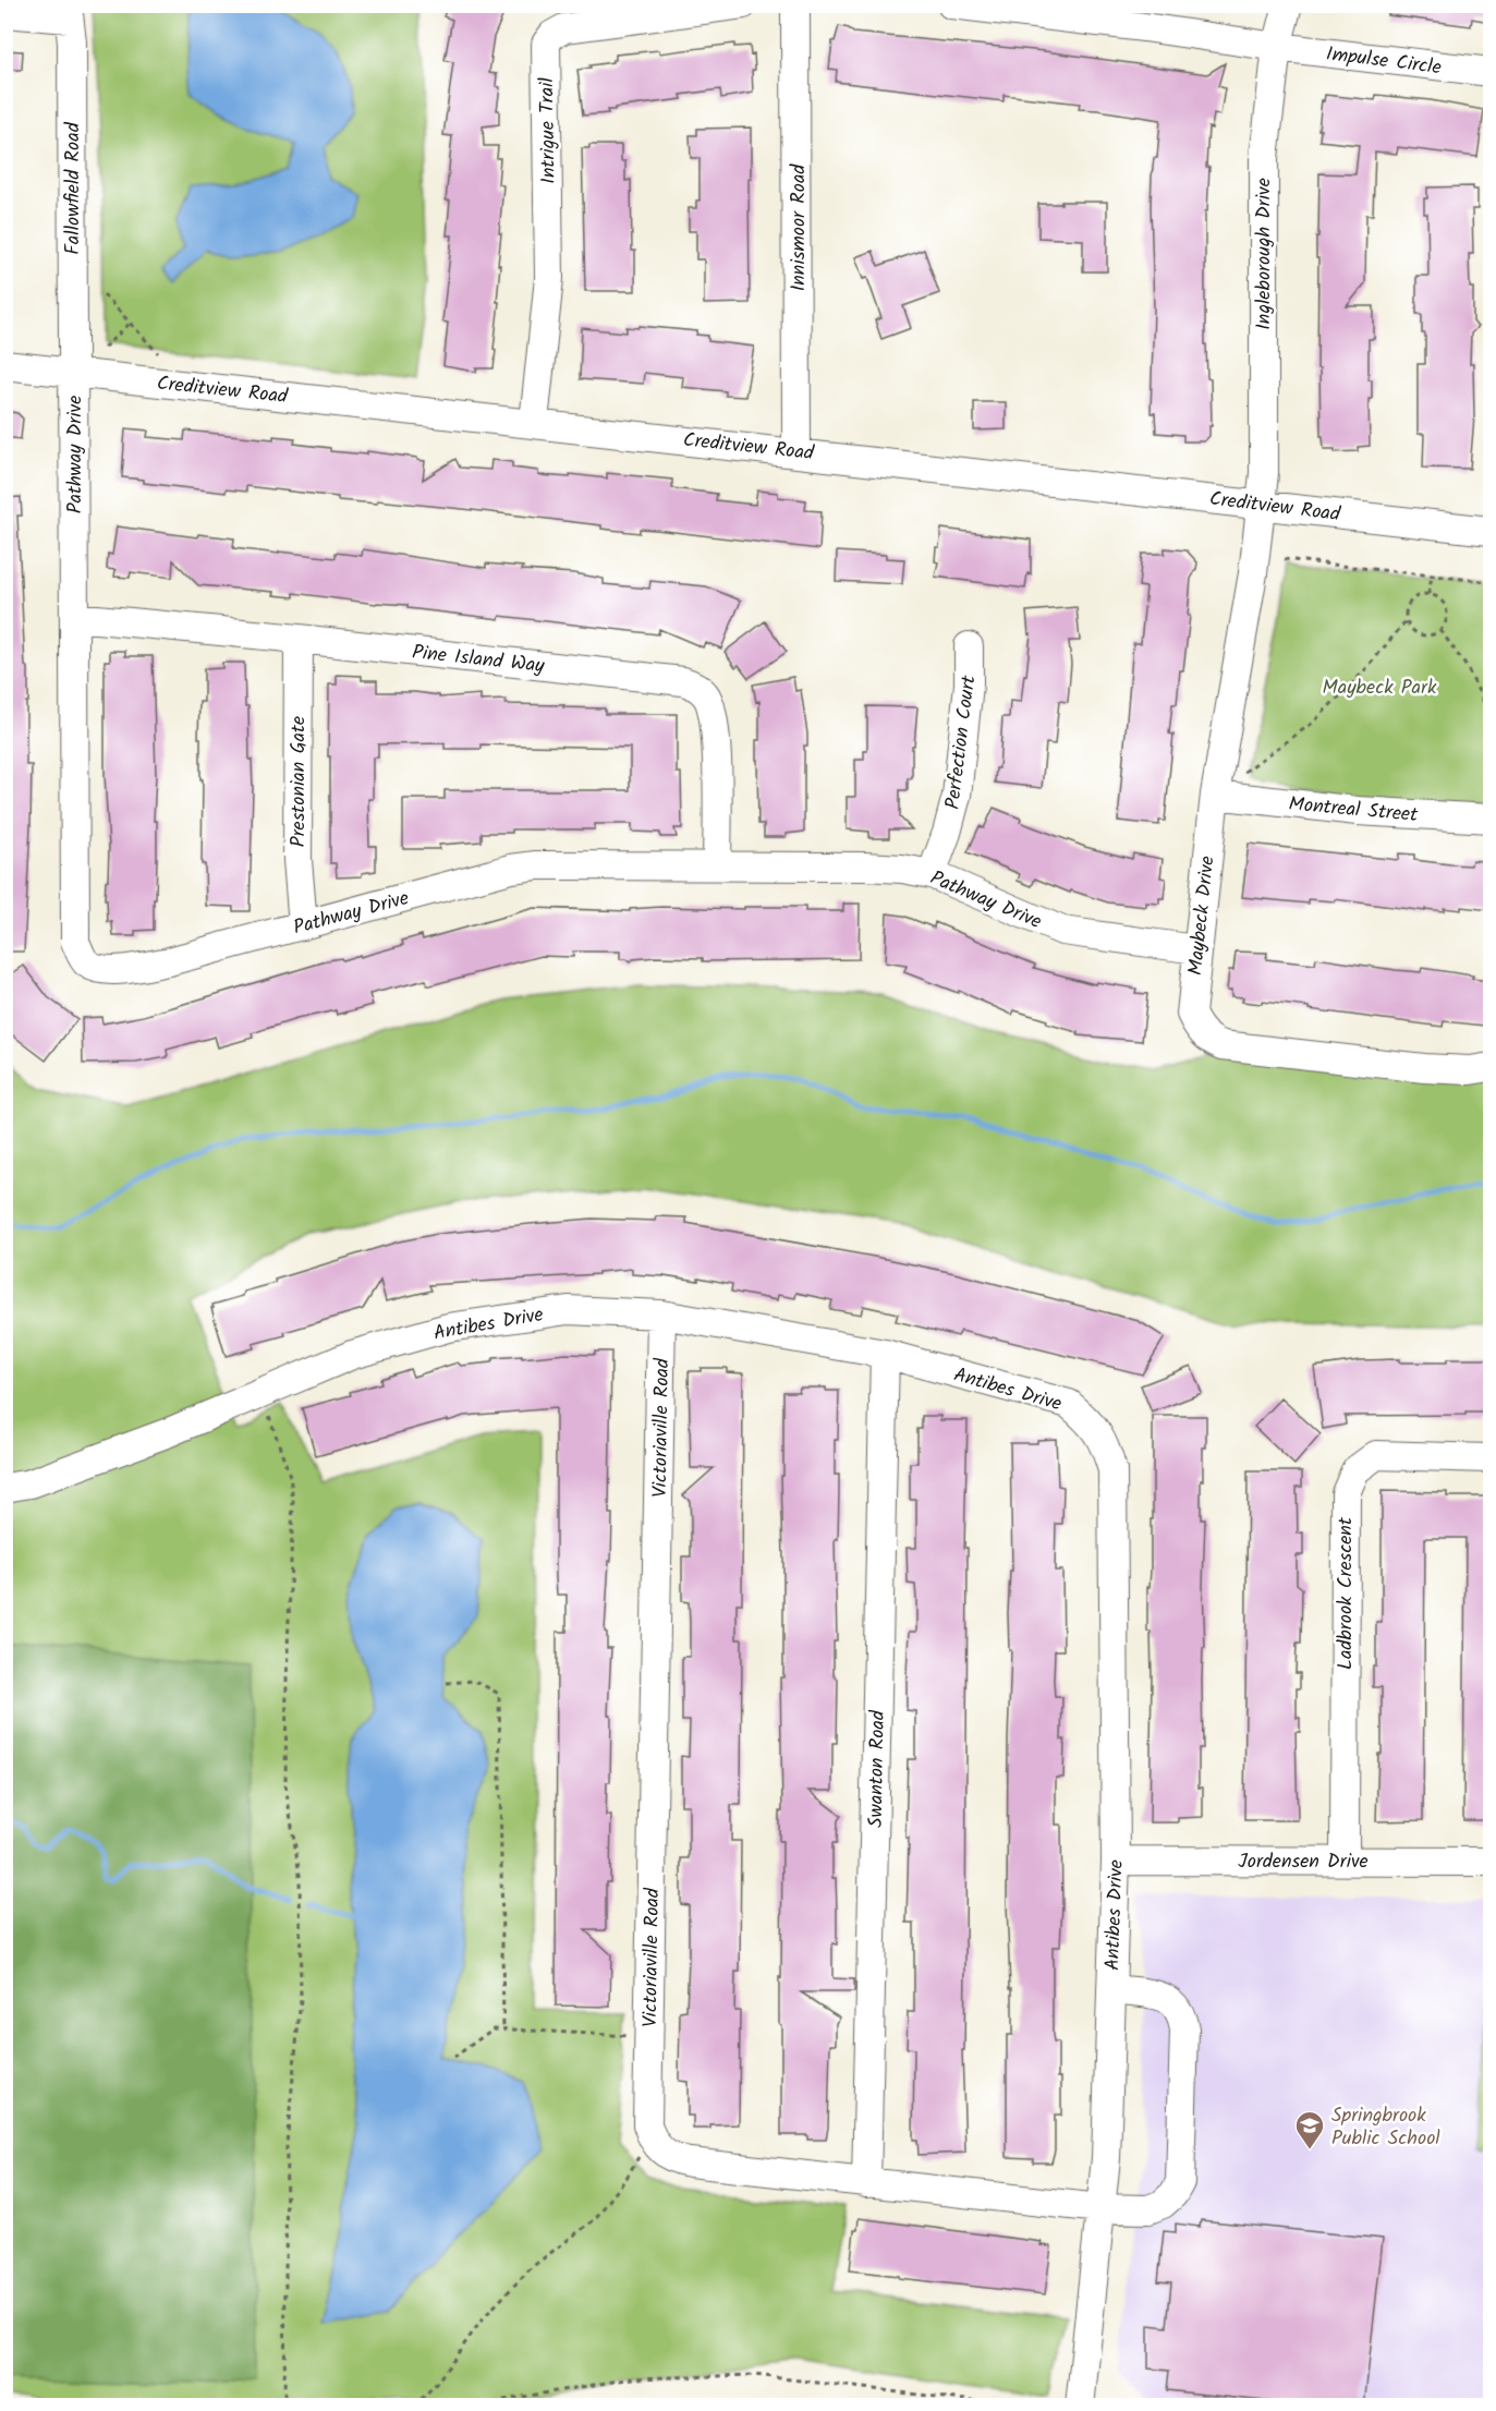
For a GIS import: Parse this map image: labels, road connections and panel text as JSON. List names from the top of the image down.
{
  "streets": {
    "street": [
      "Impulse Circle",
      "Intrigue Trail",
      "Fallowfield Road",
      "Innismoor Road",
      "Ingleborough Drive",
      "Creditview Road",
      "Pathway Drive",
      "Pine Island Way",
      "Perfection Court",
      "Prestonian Gate",
      "Montreal Street",
      "Maybeck Drive",
      "Antibes Drive",
      "Victoriaville Road",
      "Ladbrook Crescent",
      "Swanton Road",
      "Jordensen Drive"
    ]
  },
  "crossings": [
    ["Impulse Circle", "Ingleborough Drive"],
    ["Intrigue Trail", "Creditview Road"],
    ["Fallowfield Road", "Creditview Road"],
    ["Fallowfield Road", "Pathway Drive"],
    ["Innismoor Road", "Creditview Road"],
    ["Ingleborough Drive", "Creditview Road"],
    ["Ingleborough Drive", "Maybeck Drive"],
    ["Creditview Road", "Pathway Drive"],
    ["Creditview Road", "Maybeck Drive"],
    ["Pathway Drive", "Pine Island Way"],
    ["Pathway Drive", "Perfection Court"],
    ["Pathway Drive", "Prestonian Gate"],
    ["Pathway Drive", "Maybeck Drive"],
    ["Pine Island Way", "Prestonian Gate"],
    ["Montreal Street", "Maybeck Drive"],
    ["Antibes Drive", "Victoriaville Road"],
    ["Antibes Drive", "Swanton Road"],
    ["Antibes Drive", "Jordensen Drive"],
    ["Ladbrook Crescent", "Jordensen Drive"]
  ],
  "parks": ["Maybeck Park"],
  "places": {
    "school or university": ["Springbrook Public School"]
  }
}
